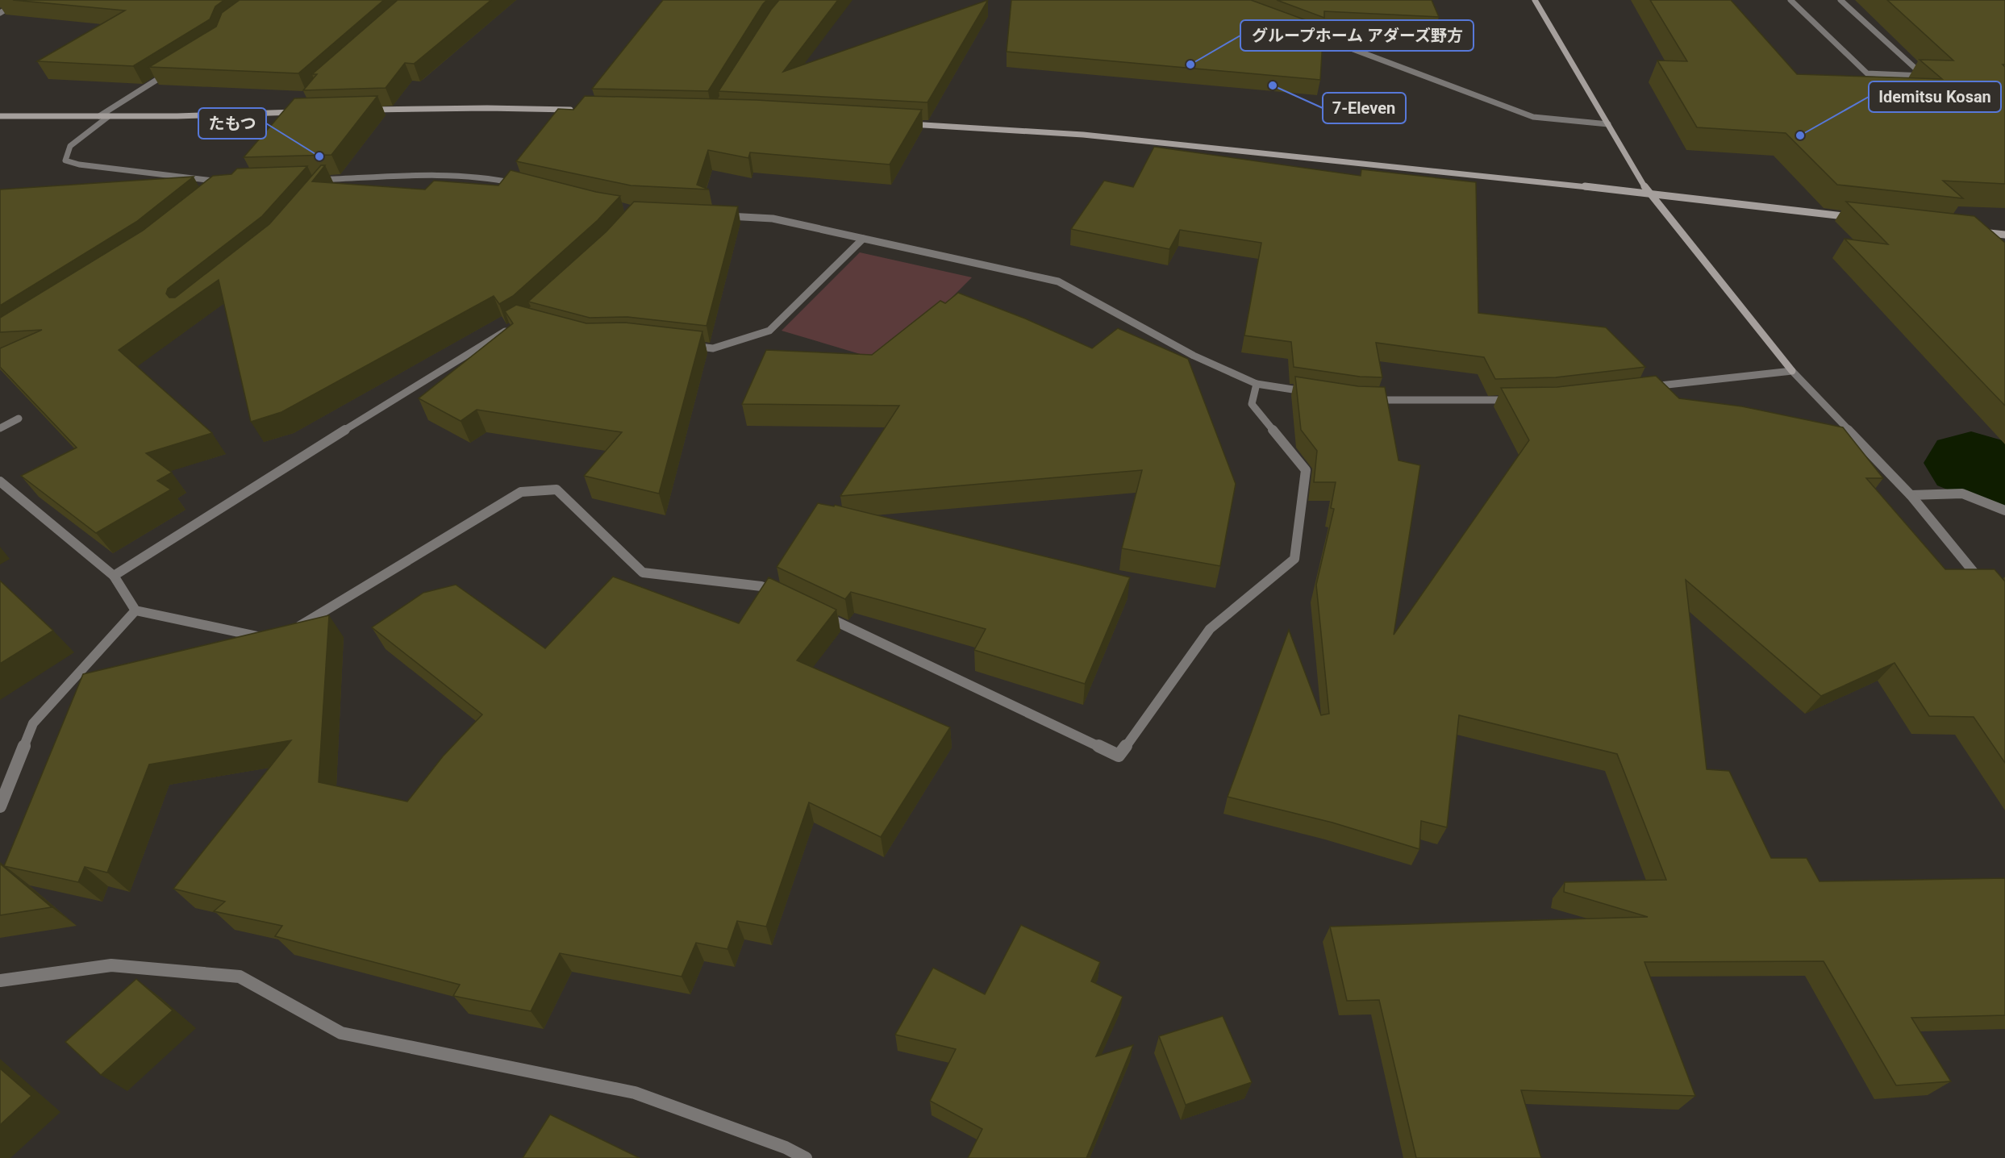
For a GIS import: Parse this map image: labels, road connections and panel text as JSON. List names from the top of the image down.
{
  "places": [
    "グループホーム アダーズ野方",
    "7-Eleven",
    "Idemitsu Kosan",
    "たもつ"
  ]
}
